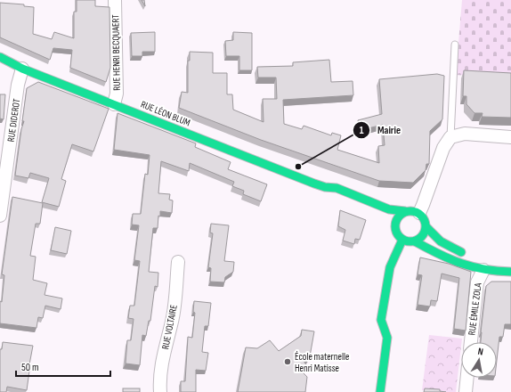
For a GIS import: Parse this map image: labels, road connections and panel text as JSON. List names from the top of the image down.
{
  "streets": {
    "street": [
      "RUE HENRI BECQUAERT",
      "RUE LÉON BLUM",
      "RUE DIDEROT",
      "RUE ÉMILE ZOLA",
      "RUE VOLTAIRE"
    ]
  },
  "crossings": [
    ["RUE HENRI BECQUAERT", "RUE LÉON BLUM"],
    ["RUE LÉON BLUM", "RUE DIDEROT"]
  ],
  "places": ["Mairie", "École maternelle Henri Matisse"],
  "scale_bar": "50 m",
  "north": "top"
}
